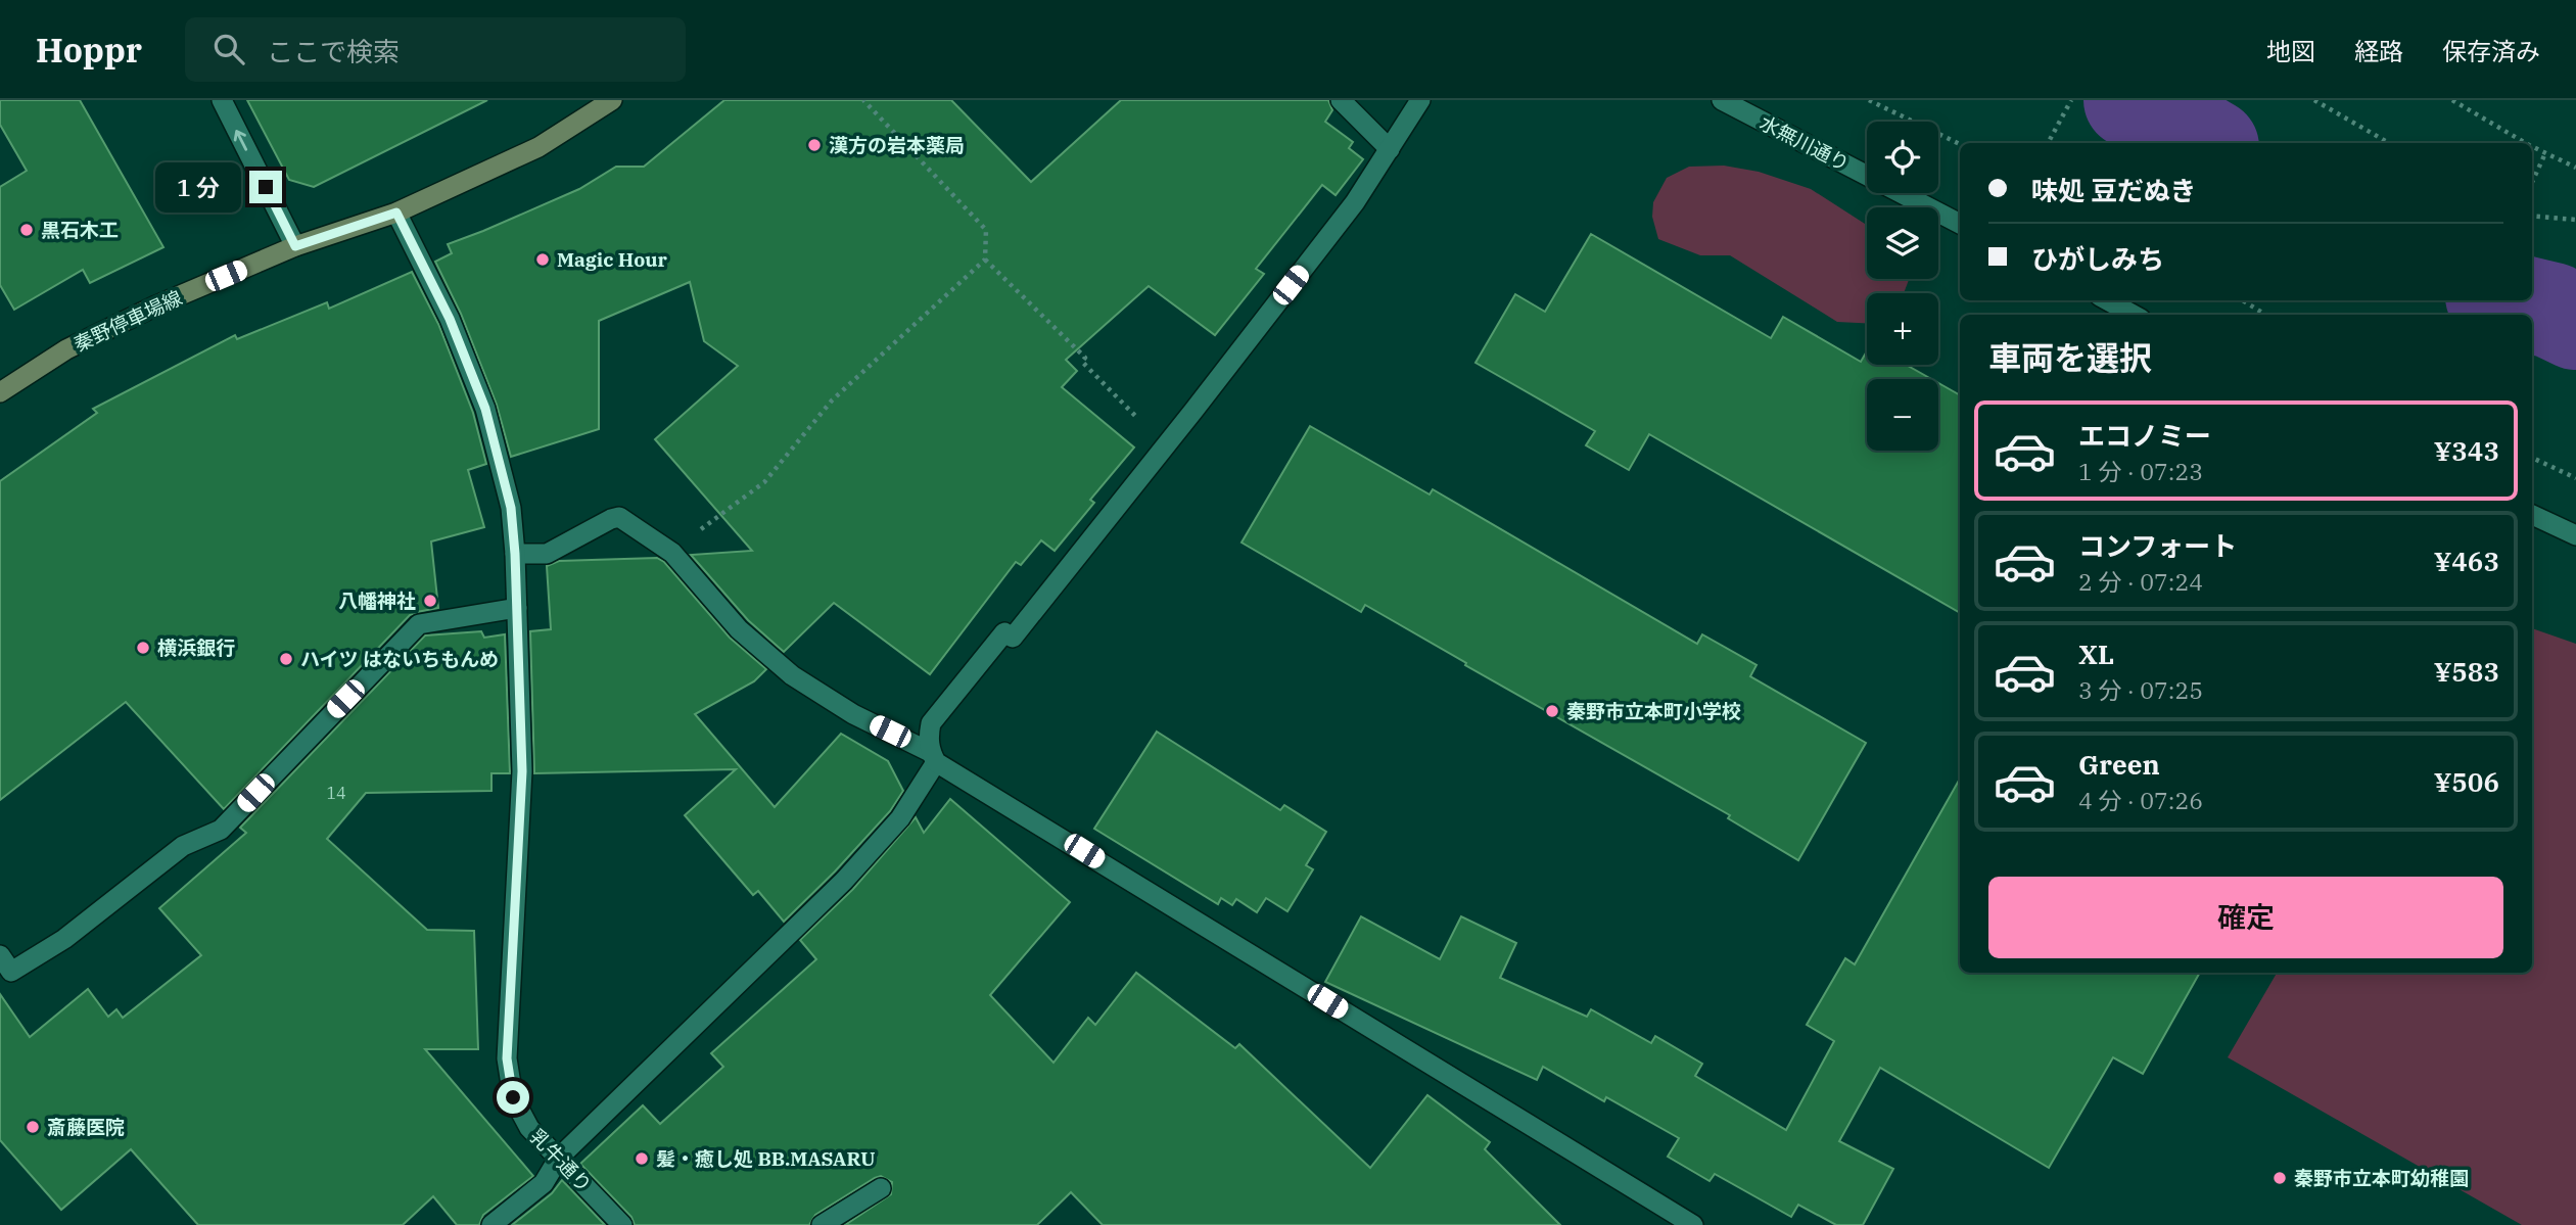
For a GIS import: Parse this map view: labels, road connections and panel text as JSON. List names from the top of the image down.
{
  "streets": {
    "main road": ["秦野停車場線"],
    "street": ["水無川通り", "乳牛通り"]
  },
  "crossings": [
    ["秦野停車場線", "乳牛通り"]
  ],
  "places": [
    "漢方の岩本薬局",
    "黒石木工",
    "Magic Hour",
    "八幡神社",
    "横浜銀行",
    "ハイツ はないちもんめ",
    "秦野市立本町小学校",
    "斎藤医院",
    "髪・癒し処 BB.MASARU",
    "秦野市立本町幼稚園"
  ],
  "house_numbers": ["14"],
  "page": {
    "header": "Hoppr",
    "search": "ここで検索",
    "nav": ["地図", "経路", "保存済み"],
    "map_buttons": ["+", "−"],
    "banner": ["味処 豆だぬき", "ひがしみち"],
    "bubble": "1 分",
    "heading": "車両を選択",
    "list": [
      {
        "name": "エコノミー",
        "note": "1 分 · 07:23",
        "value": "¥343"
      },
      {
        "name": "コンフォート",
        "note": "2 分 · 07:24",
        "value": "¥463"
      },
      {
        "name": "XL",
        "note": "3 分 · 07:25",
        "value": "¥583"
      },
      {
        "name": "Green",
        "note": "4 分 · 07:26",
        "value": "¥506"
      }
    ],
    "buttons": "確定"
  }
}
